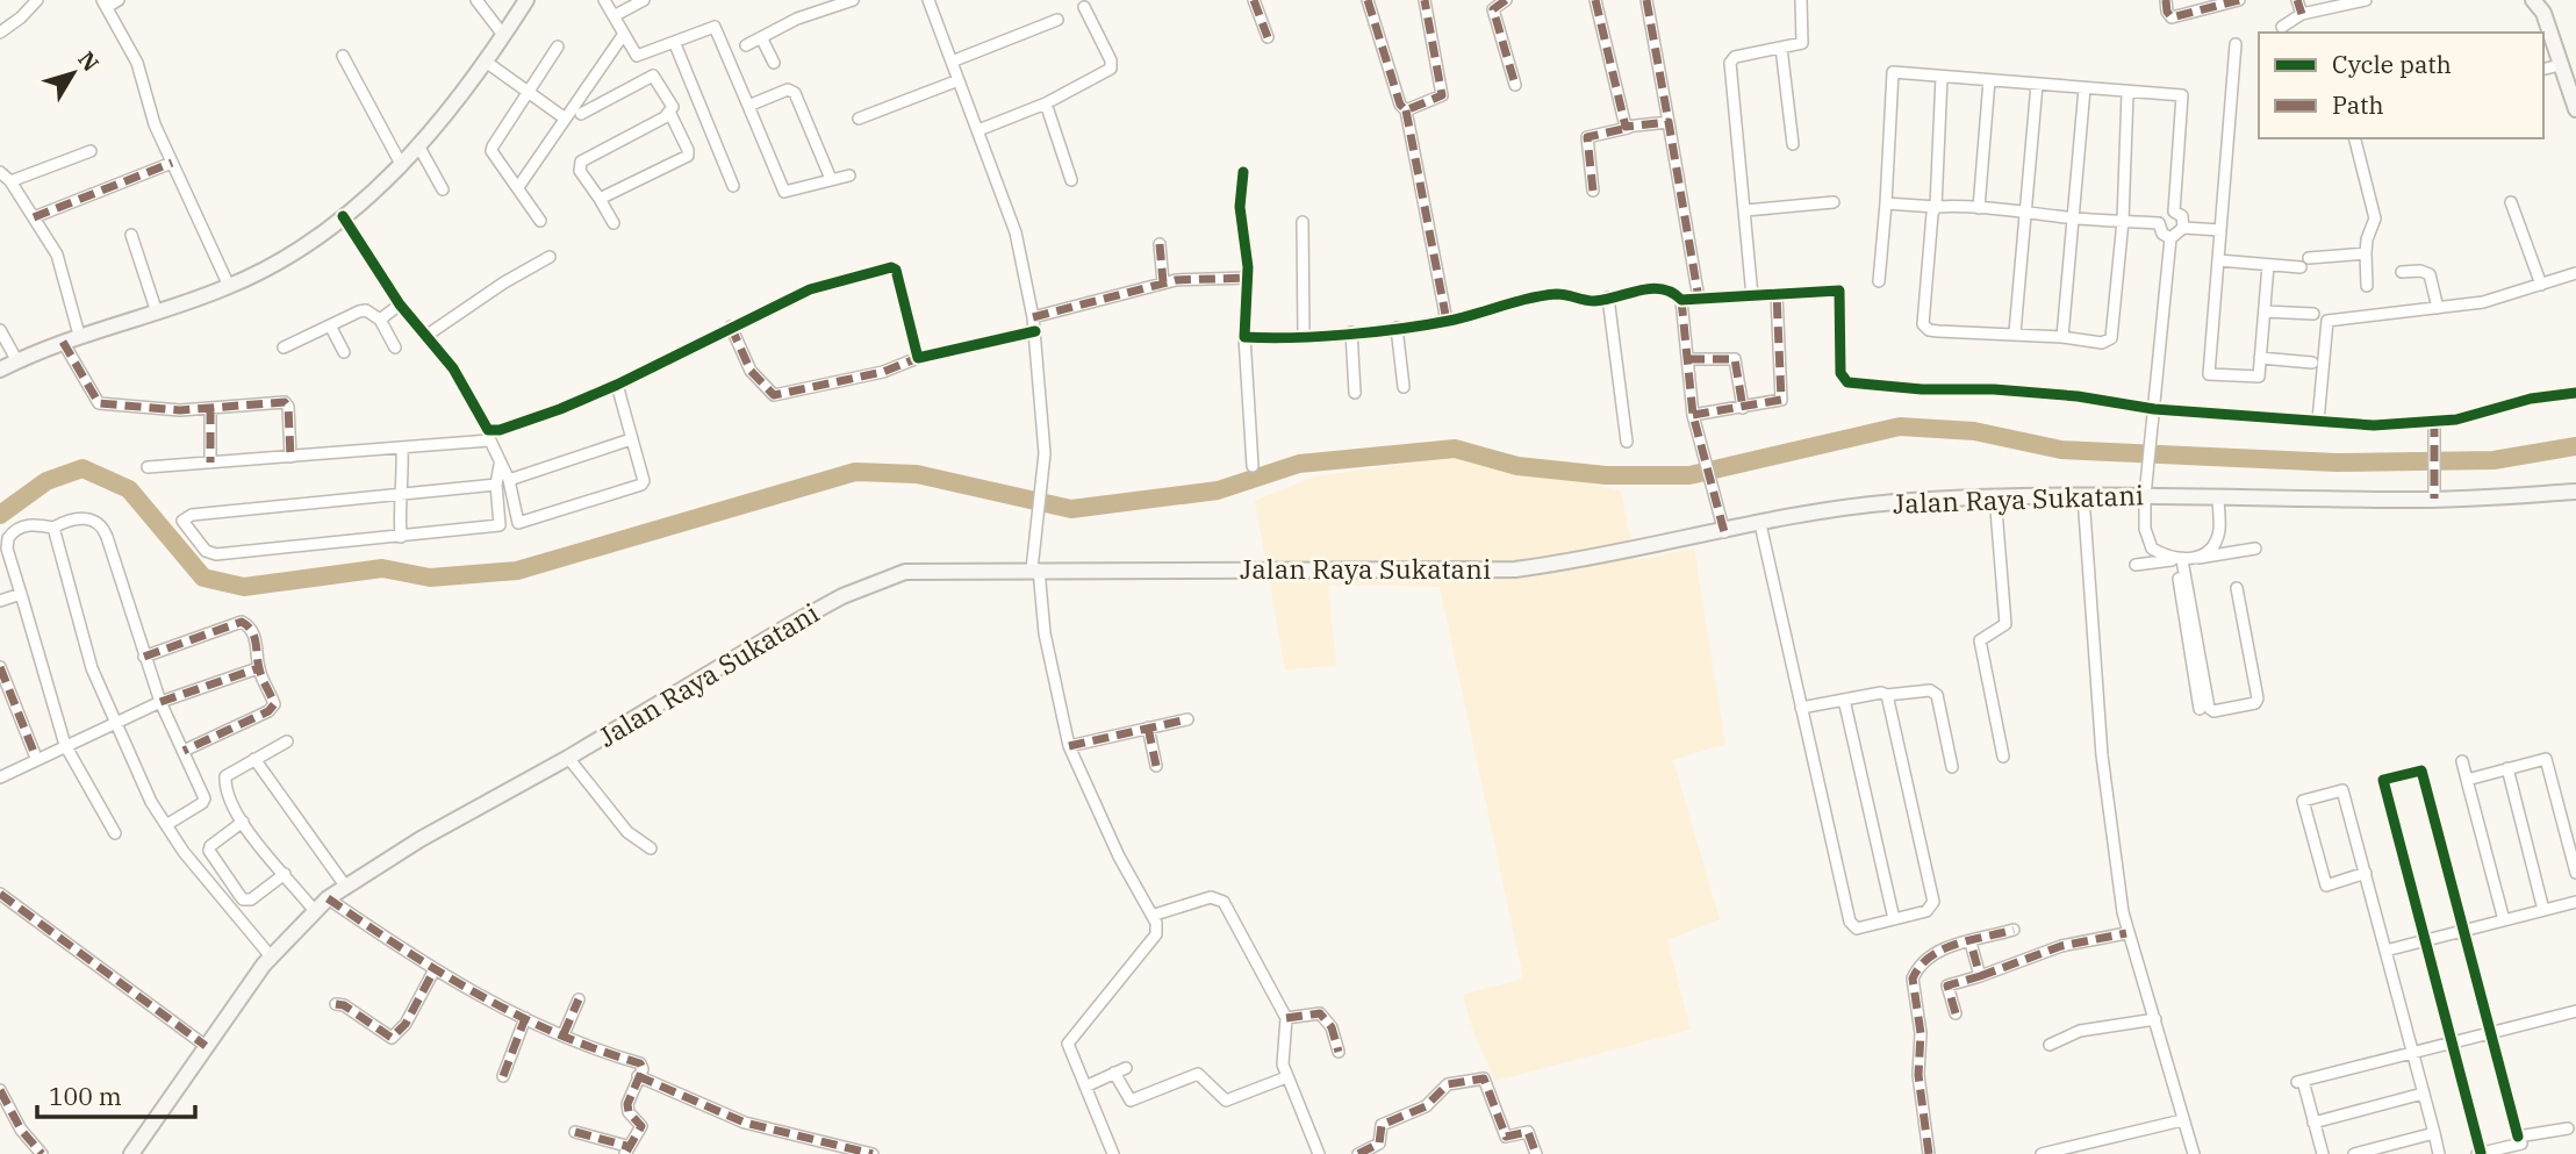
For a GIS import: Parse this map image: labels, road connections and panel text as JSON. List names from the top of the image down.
{
  "streets": {
    "main road": ["Jalan Raya Sukatani"]
  },
  "legend": ["Cycle path", "Path"],
  "scale_bar": "100 m",
  "north": "top right"
}
